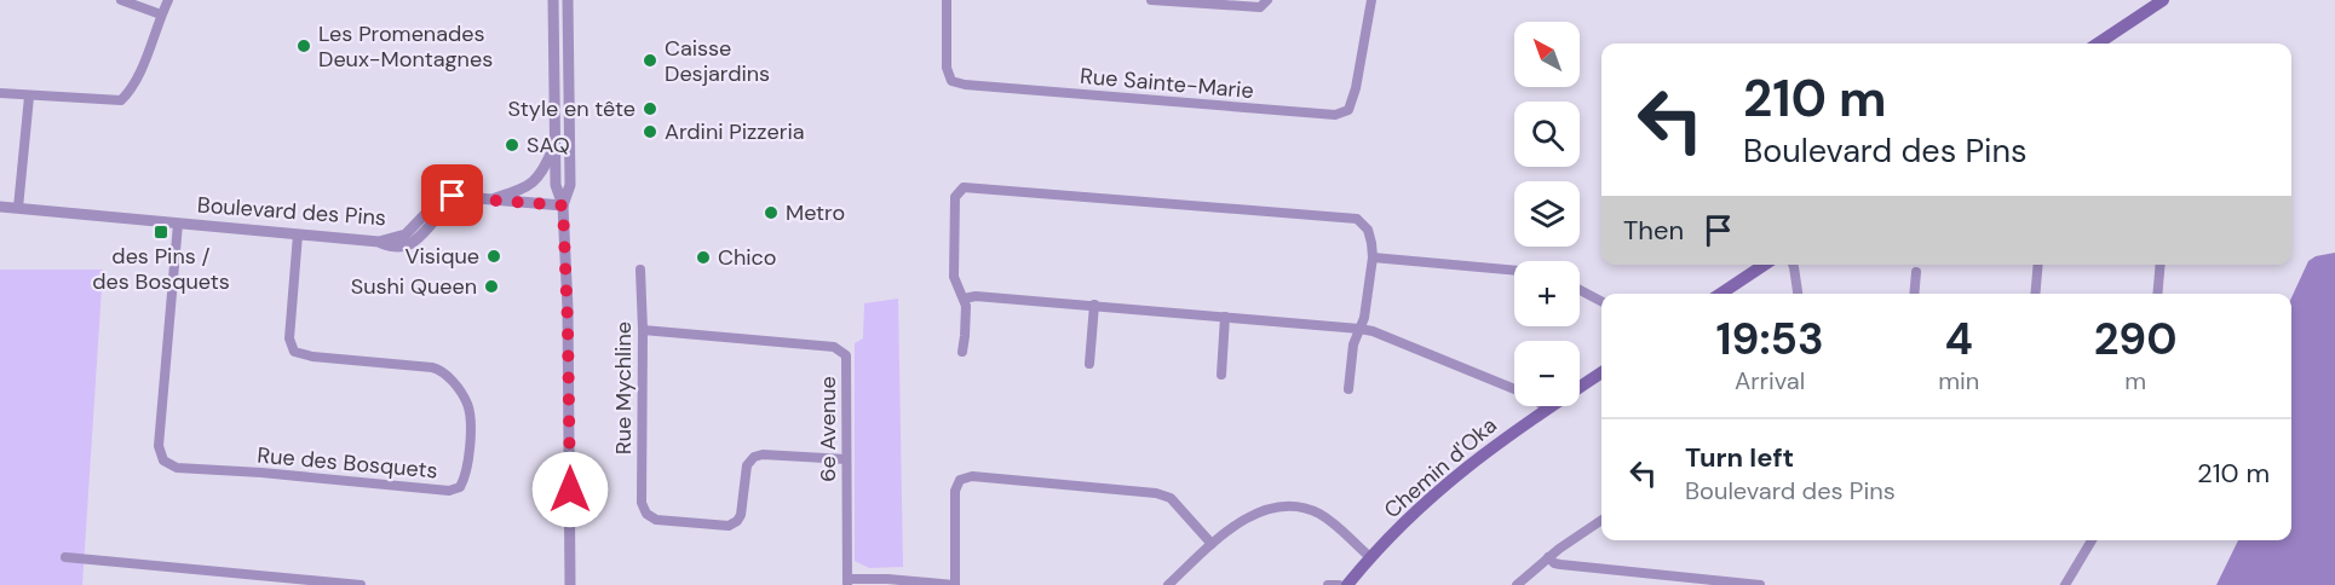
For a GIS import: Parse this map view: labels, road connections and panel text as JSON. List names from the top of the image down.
{
  "streets": {
    "main road": ["Chemin d'Oka"],
    "street": [
      "Rue Sainte-Marie",
      "Boulevard des Pins",
      "Rue Mychline",
      "6e Avenue",
      "Rue des Bosquets"
    ]
  },
  "crossings": [
    ["Boulevard des Pins", "Rue des Bosquets"],
    ["Rue Mychline", "6e Avenue"]
  ],
  "places": {
    "other": [
      "Les Promenades Deux-Montagnes",
      "Caisse Desjardins",
      "Style en tête",
      "Ardini Pizzeria",
      "SAQ",
      "Metro",
      "Visique",
      "Chico",
      "Sushi Queen"
    ],
    "transit": ["des Pins / des Bosquets"]
  },
  "north": "top left",
  "page": {
    "map_buttons": ["+", "−"],
    "turn": ["210 m", "Boulevard des Pins"],
    "then": "Then",
    "eta": [
      "19:53",
      "Arrival",
      "4",
      "min",
      "290",
      "m"
    ],
    "list": [
      {
        "name": "Turn left",
        "note": "Boulevard des Pins",
        "value": "210 m"
      }
    ]
  }
}
